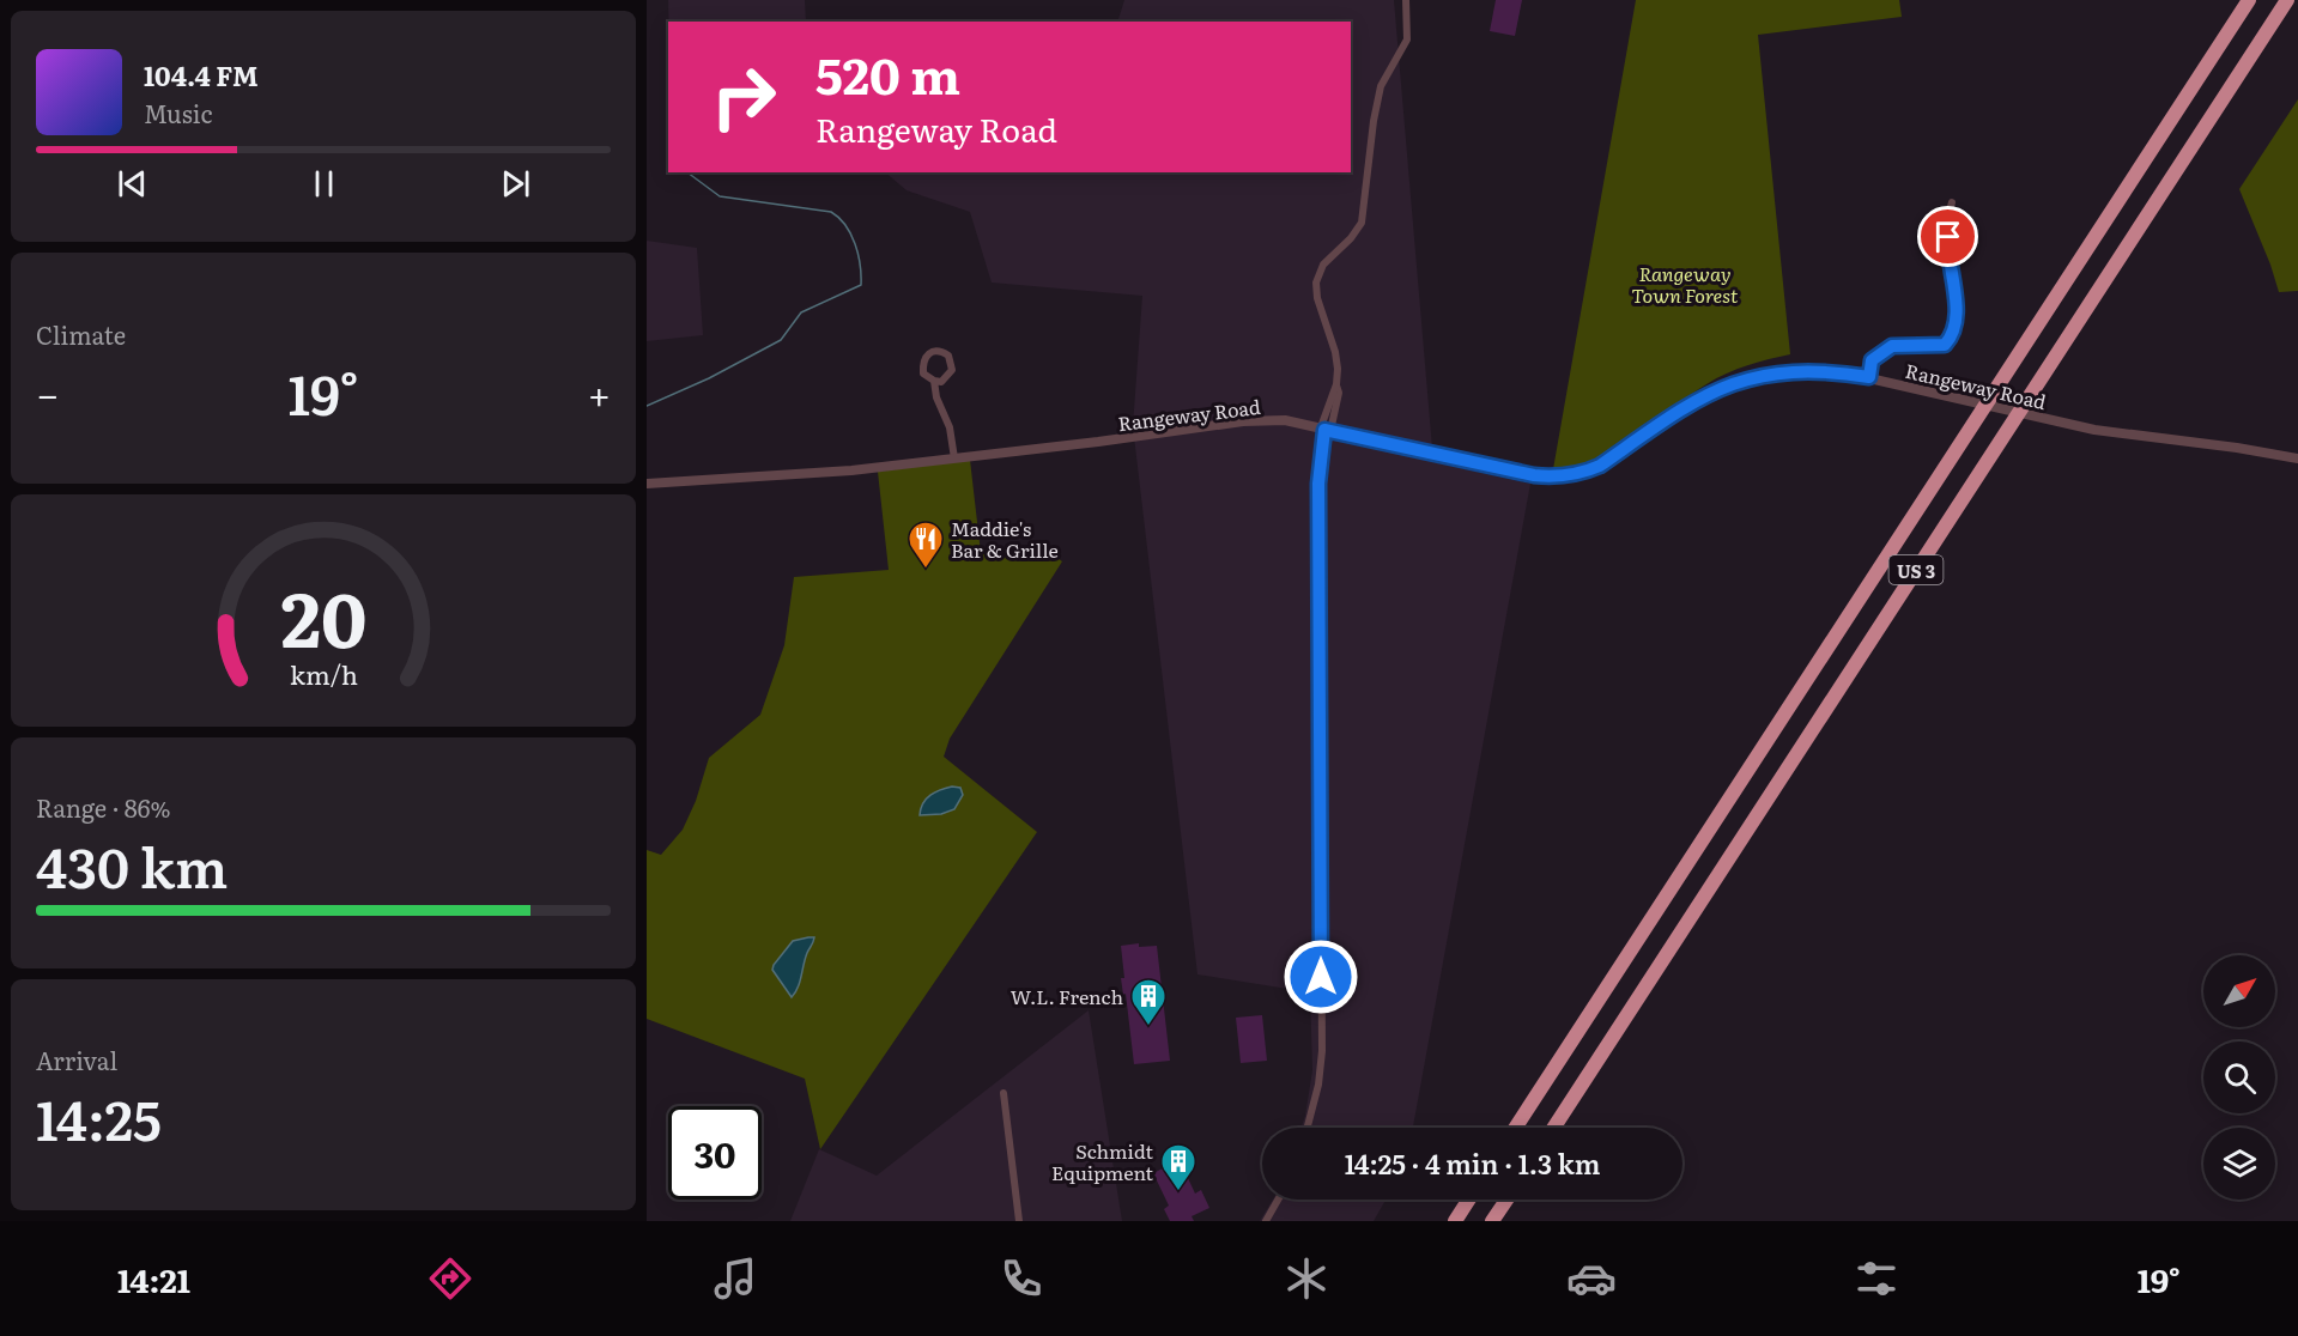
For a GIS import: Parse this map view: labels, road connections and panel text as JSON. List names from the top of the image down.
{
  "streets": {
    "highway": ["US 3"],
    "street": ["Rangeway Road"]
  },
  "parks": ["Rangeway Town Forest"],
  "places": {
    "restaurant": ["Maddie's Bar & Grille"],
    "building": ["W.L. French", "Schmidt Equipment"]
  },
  "north": "top right",
  "page": {
    "turn": ["520 m", "Rangeway Road"],
    "song": ["104.4 FM", "Music"],
    "tile": [
      "Climate",
      ["Range · 86%", "430 km"],
      ["Arrival", "14:25"]
    ],
    "heat": ["−", "19°", "+"],
    "limit": "30",
    "trip": "14:25 · 4 min · 1.3 km",
    "tabs": ["14:21", "19°"],
    "gauge": ["20", "km/h"]
  }
}
